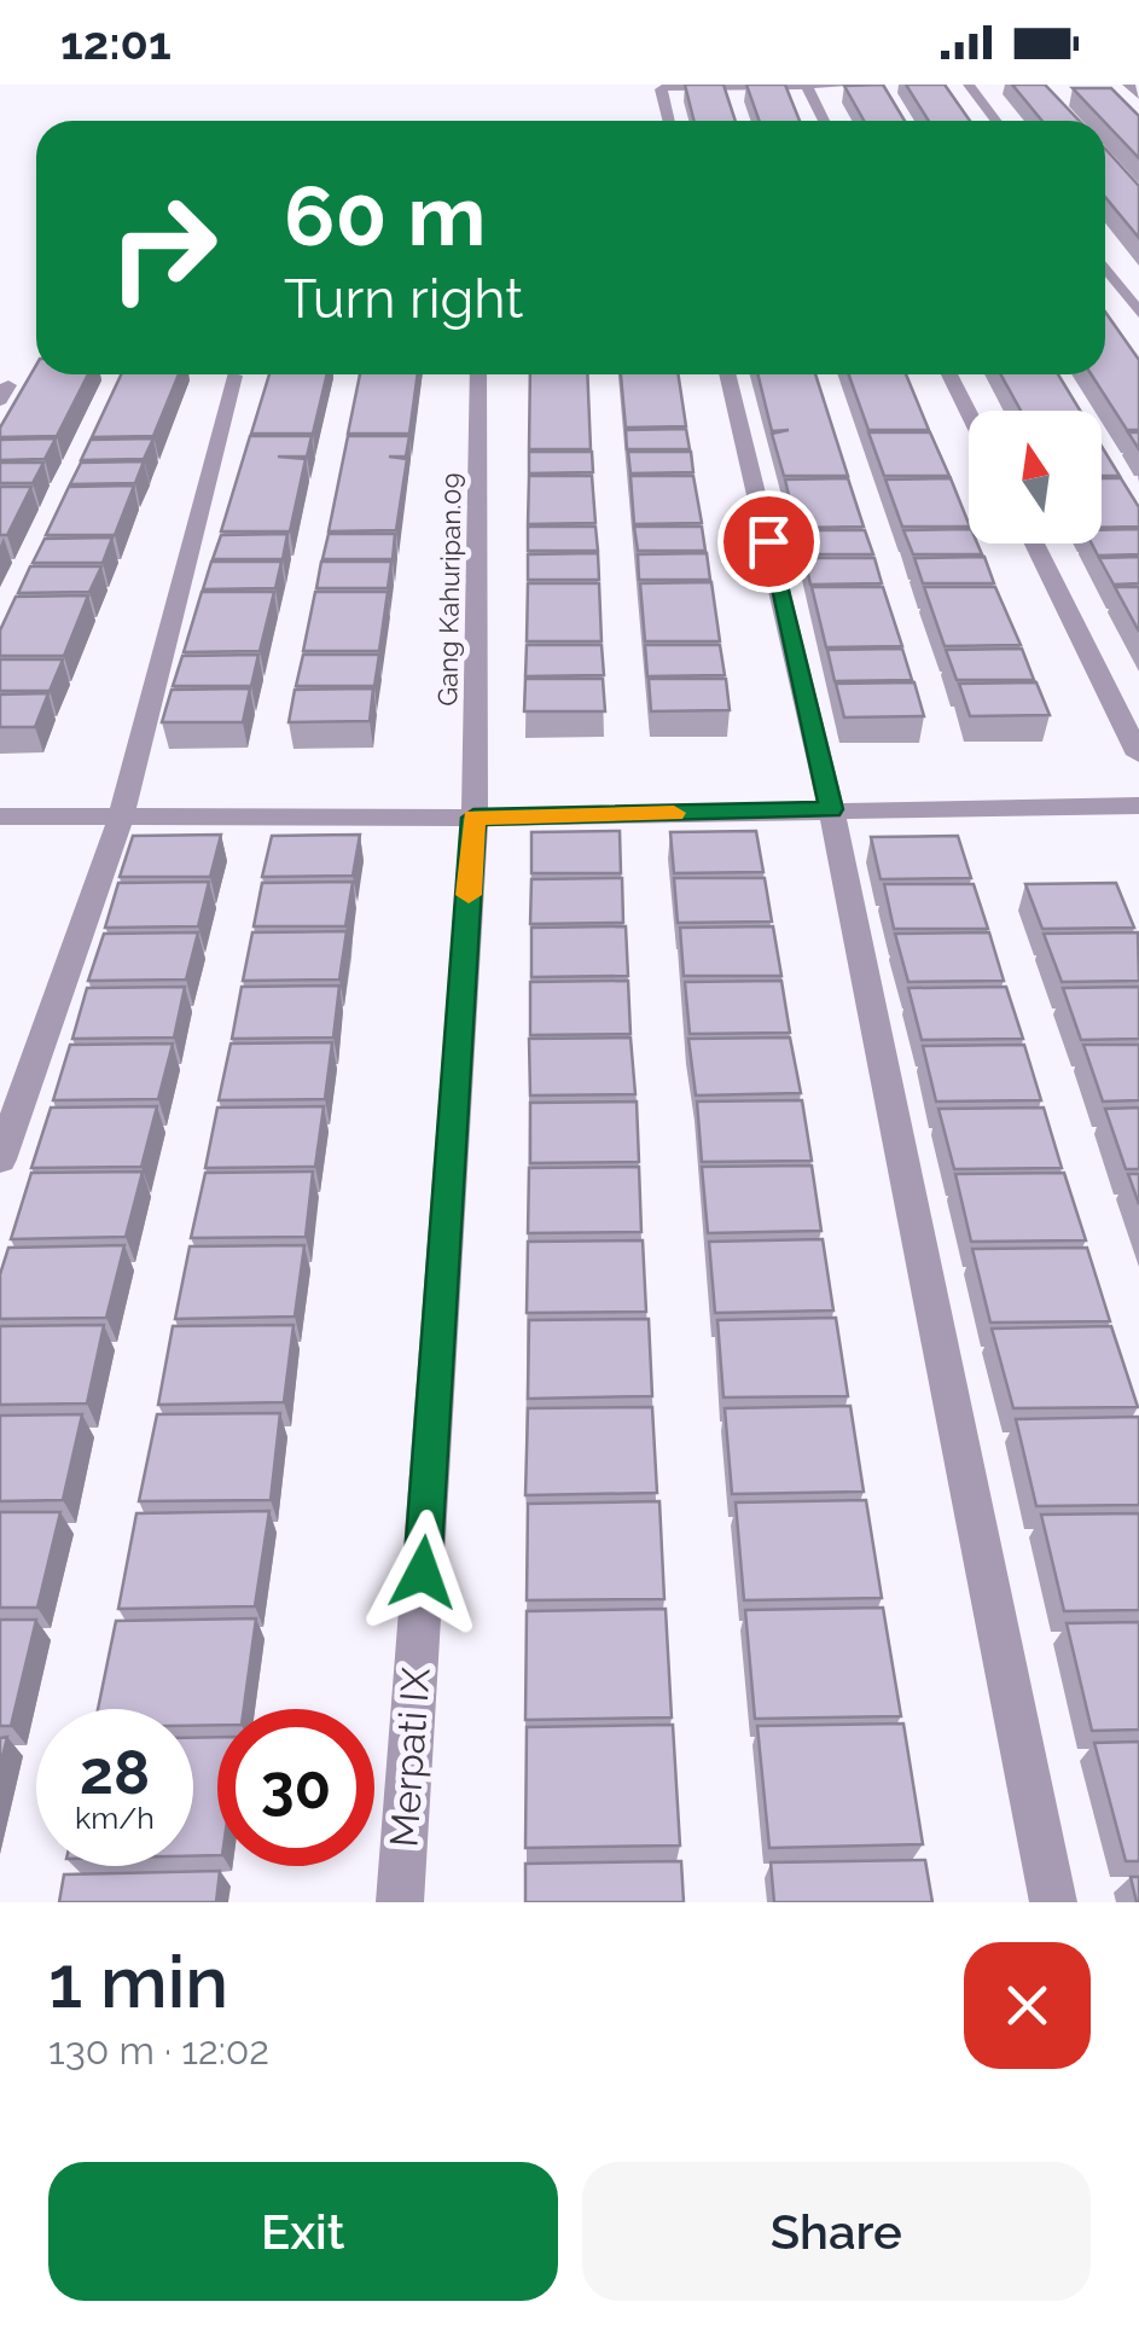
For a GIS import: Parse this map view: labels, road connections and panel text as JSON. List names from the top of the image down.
{
  "streets": {
    "street": ["Gang Kahuripan.09", "Merpati IX"]
  },
  "crossings": [
    ["Gang Kahuripan.09", "Merpati IX"]
  ],
  "north": "top",
  "page": {
    "status": "12:01",
    "turn": ["60 m", "Turn right"],
    "speed": "28 km/h",
    "limit": "30",
    "heading": ["1 min", "130 m · 12:02"],
    "buttons": ["Exit", "Share"]
  }
}
